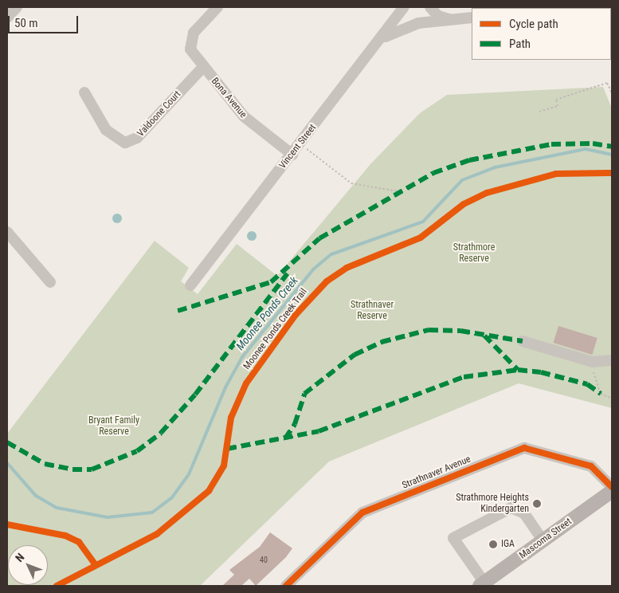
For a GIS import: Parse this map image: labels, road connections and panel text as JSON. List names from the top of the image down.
{
  "streets": {
    "main road": ["Mascoma Street"],
    "street": [
      "Bona Avenue",
      "Valdoone Court",
      "Vincent Street",
      "Strathnaver Avenue"
    ],
    "cycle path": ["Moonee Ponds Creek Trail"]
  },
  "crossings": [
    ["Bona Avenue", "Valdoone Court"],
    ["Bona Avenue", "Vincent Street"]
  ],
  "water": ["Moonee Ponds Creek"],
  "parks": ["Strathmore Reserve", "Strathnaver Reserve", "Bryant Family Reserve"],
  "places": ["Strathmore Heights Kindergarten", "IGA"],
  "house_numbers": ["40"],
  "legend": ["Cycle path", "Path"],
  "scale_bar": "50 m",
  "north": "top left"
}
